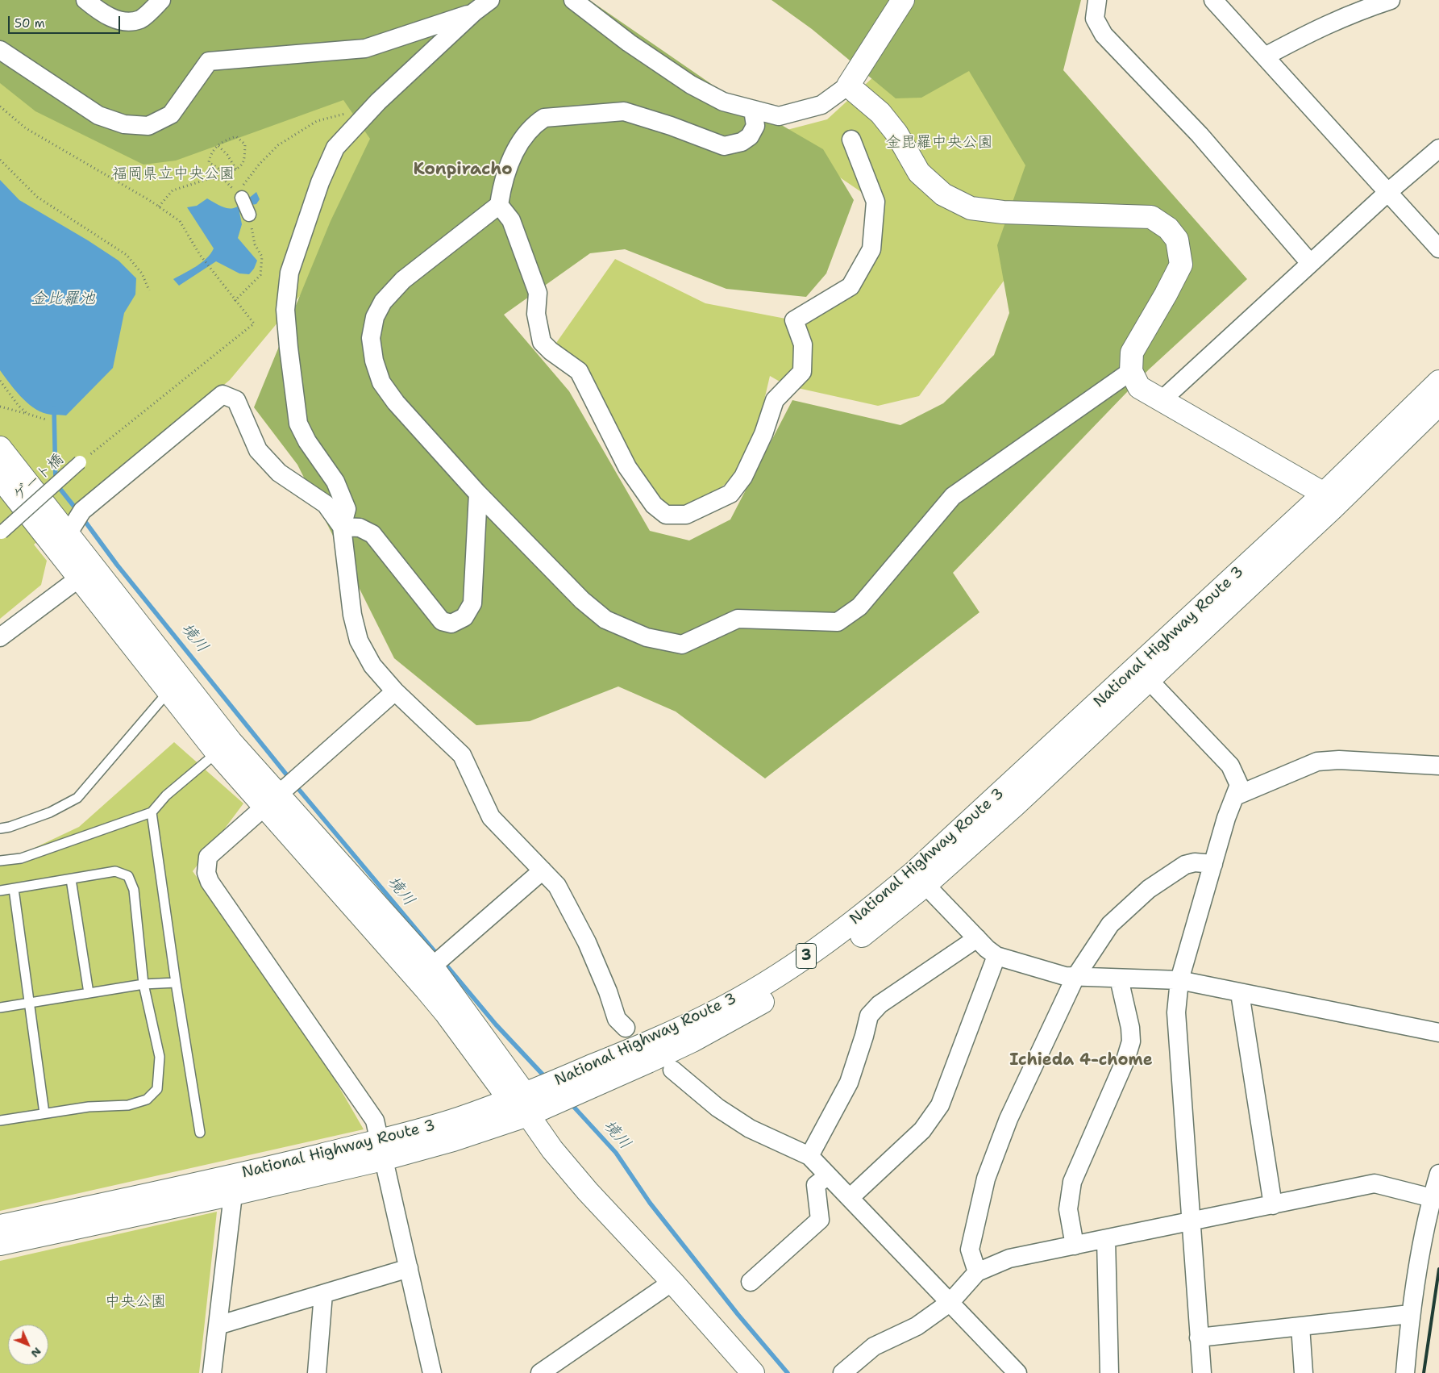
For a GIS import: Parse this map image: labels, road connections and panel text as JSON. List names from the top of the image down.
{
  "streets": {
    "main road": ["National Highway Route 3", "3"],
    "street": ["ゲート橋"]
  },
  "districts": ["Konpiracho", "Ichieda 4-chome"],
  "water": ["金比羅池", "境川"],
  "parks": ["金毘羅中央公園", "福岡県立中央公園", "中央公園"],
  "scale_bar": "50 m",
  "north": "bottom right"
}
